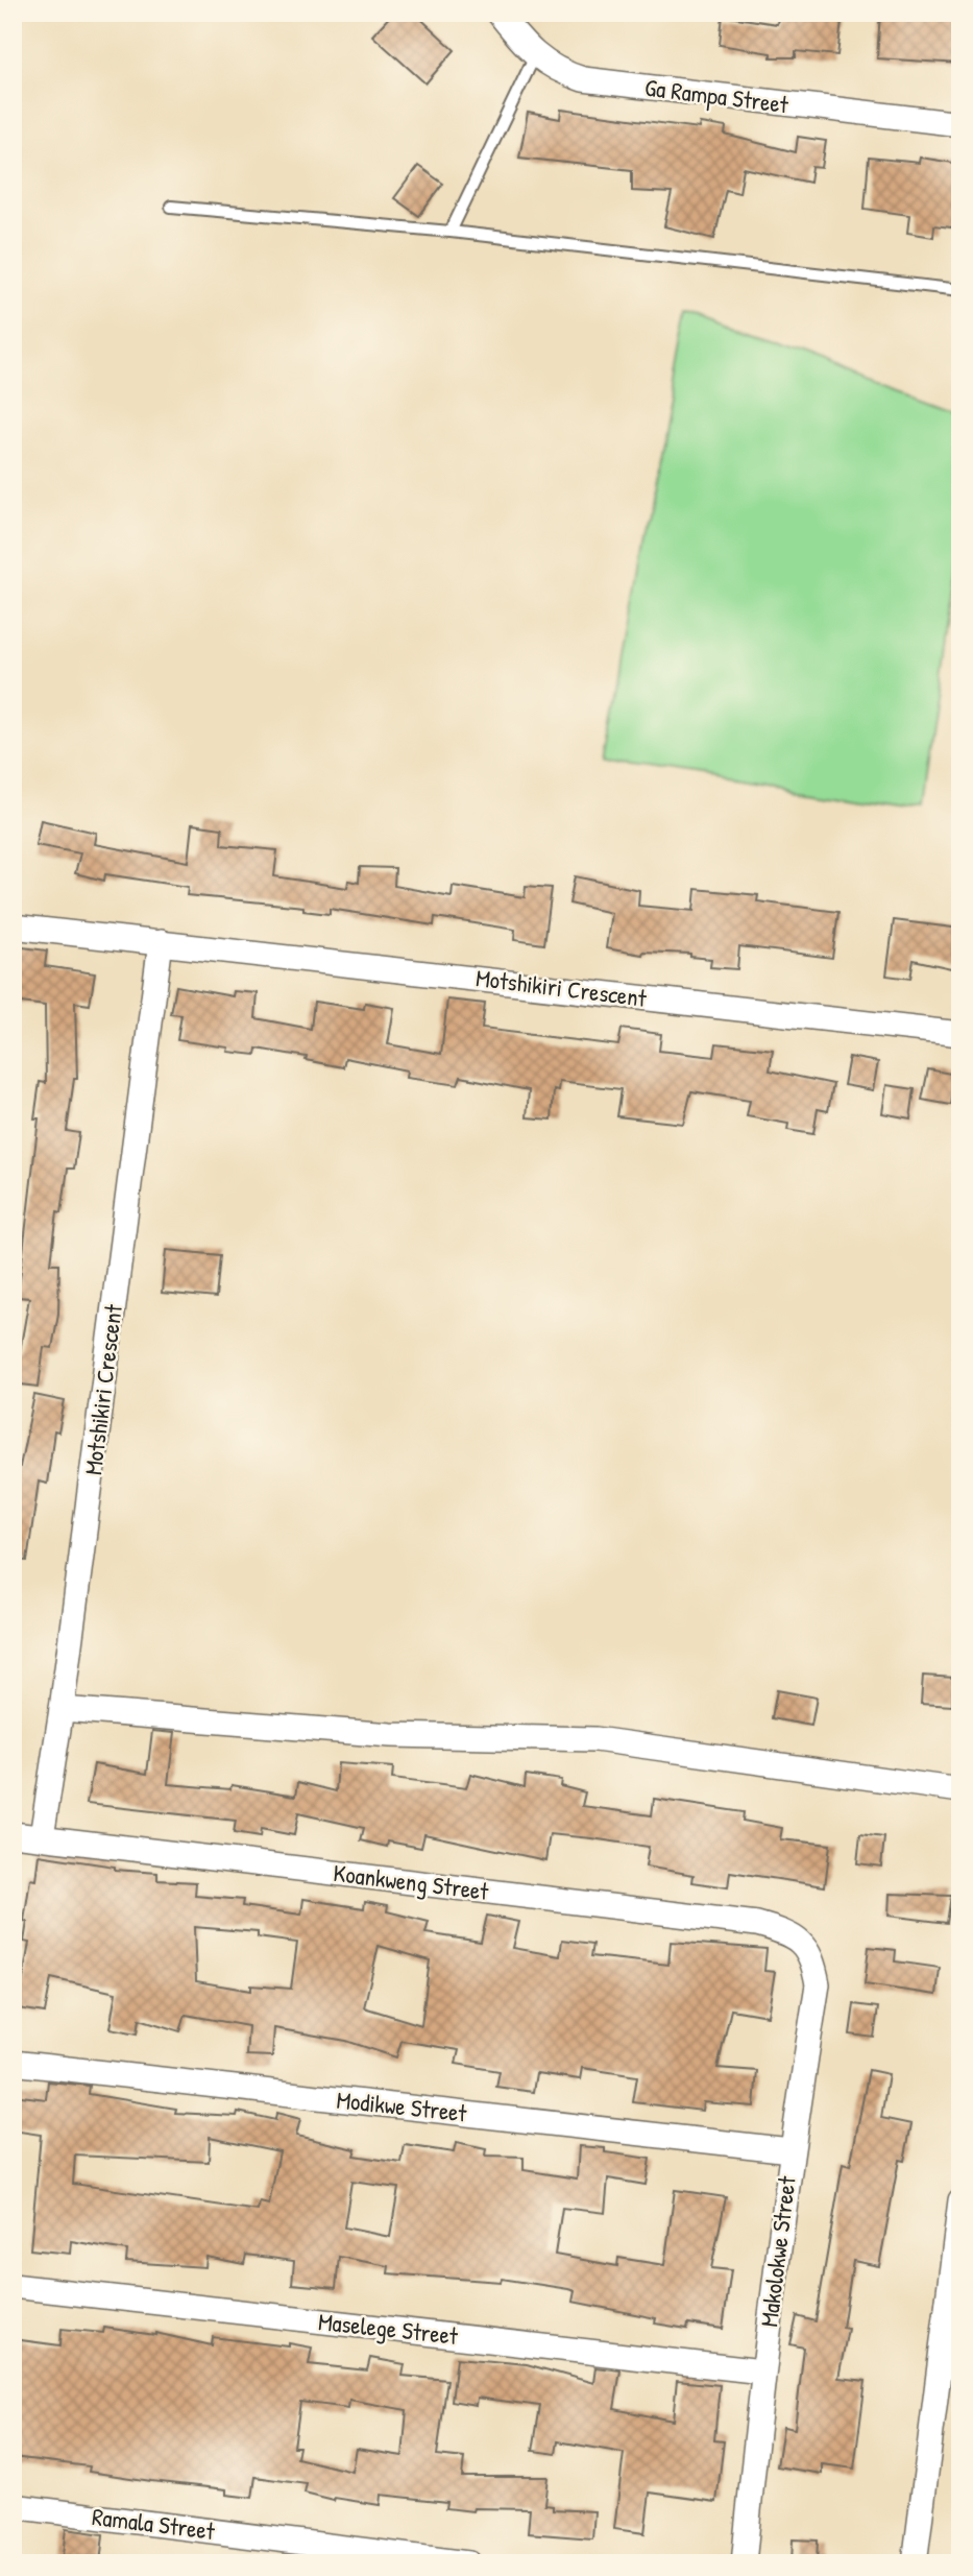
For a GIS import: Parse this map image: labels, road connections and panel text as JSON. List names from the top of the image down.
{
  "streets": {
    "street": [
      "Ga Rampa Street",
      "Motshikiri Crescent",
      "Koankweng Street",
      "Modikwe Street",
      "Makolokwe Street",
      "Maselege Street",
      "Ramala Street"
    ]
  },
  "crossings": [
    ["Motshikiri Crescent", "Koankweng Street"],
    ["Koankweng Street", "Makolokwe Street"],
    ["Modikwe Street", "Makolokwe Street"],
    ["Makolokwe Street", "Maselege Street"]
  ]
}
